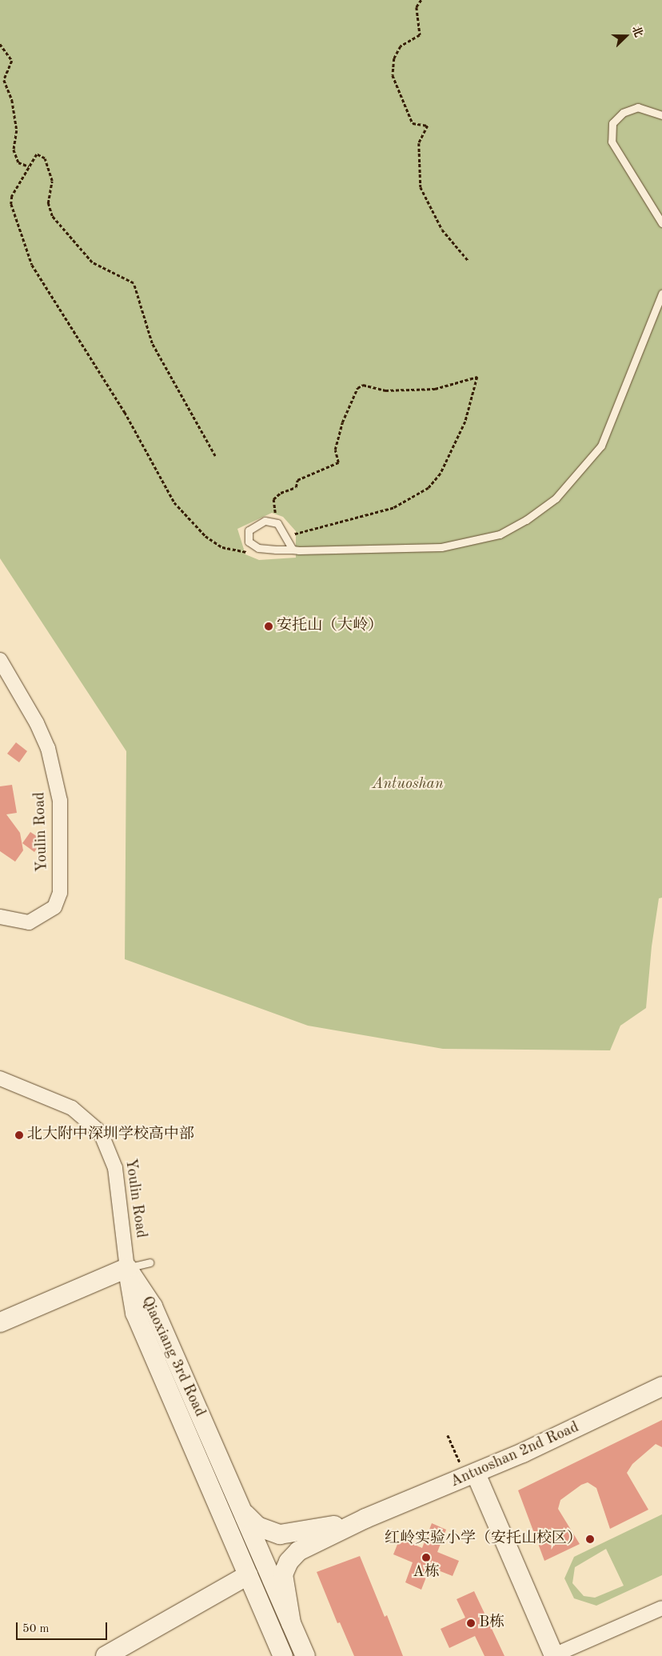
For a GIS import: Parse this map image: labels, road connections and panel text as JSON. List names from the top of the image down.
{
  "streets": {
    "street": ["Youlin Road", "Qiaoxiang 3rd Road", "Antuoshan 2nd Road"]
  },
  "crossings": [
    ["Youlin Road", "Qiaoxiang 3rd Road"]
  ],
  "parks": ["Antuoshan"],
  "places": [
    "安托山（大岭）",
    "北大附中深圳学校高中部",
    "红岭实验小学（安托山校区）",
    "A栋",
    "B栋"
  ],
  "scale_bar": "50 m",
  "north": "right"
}
